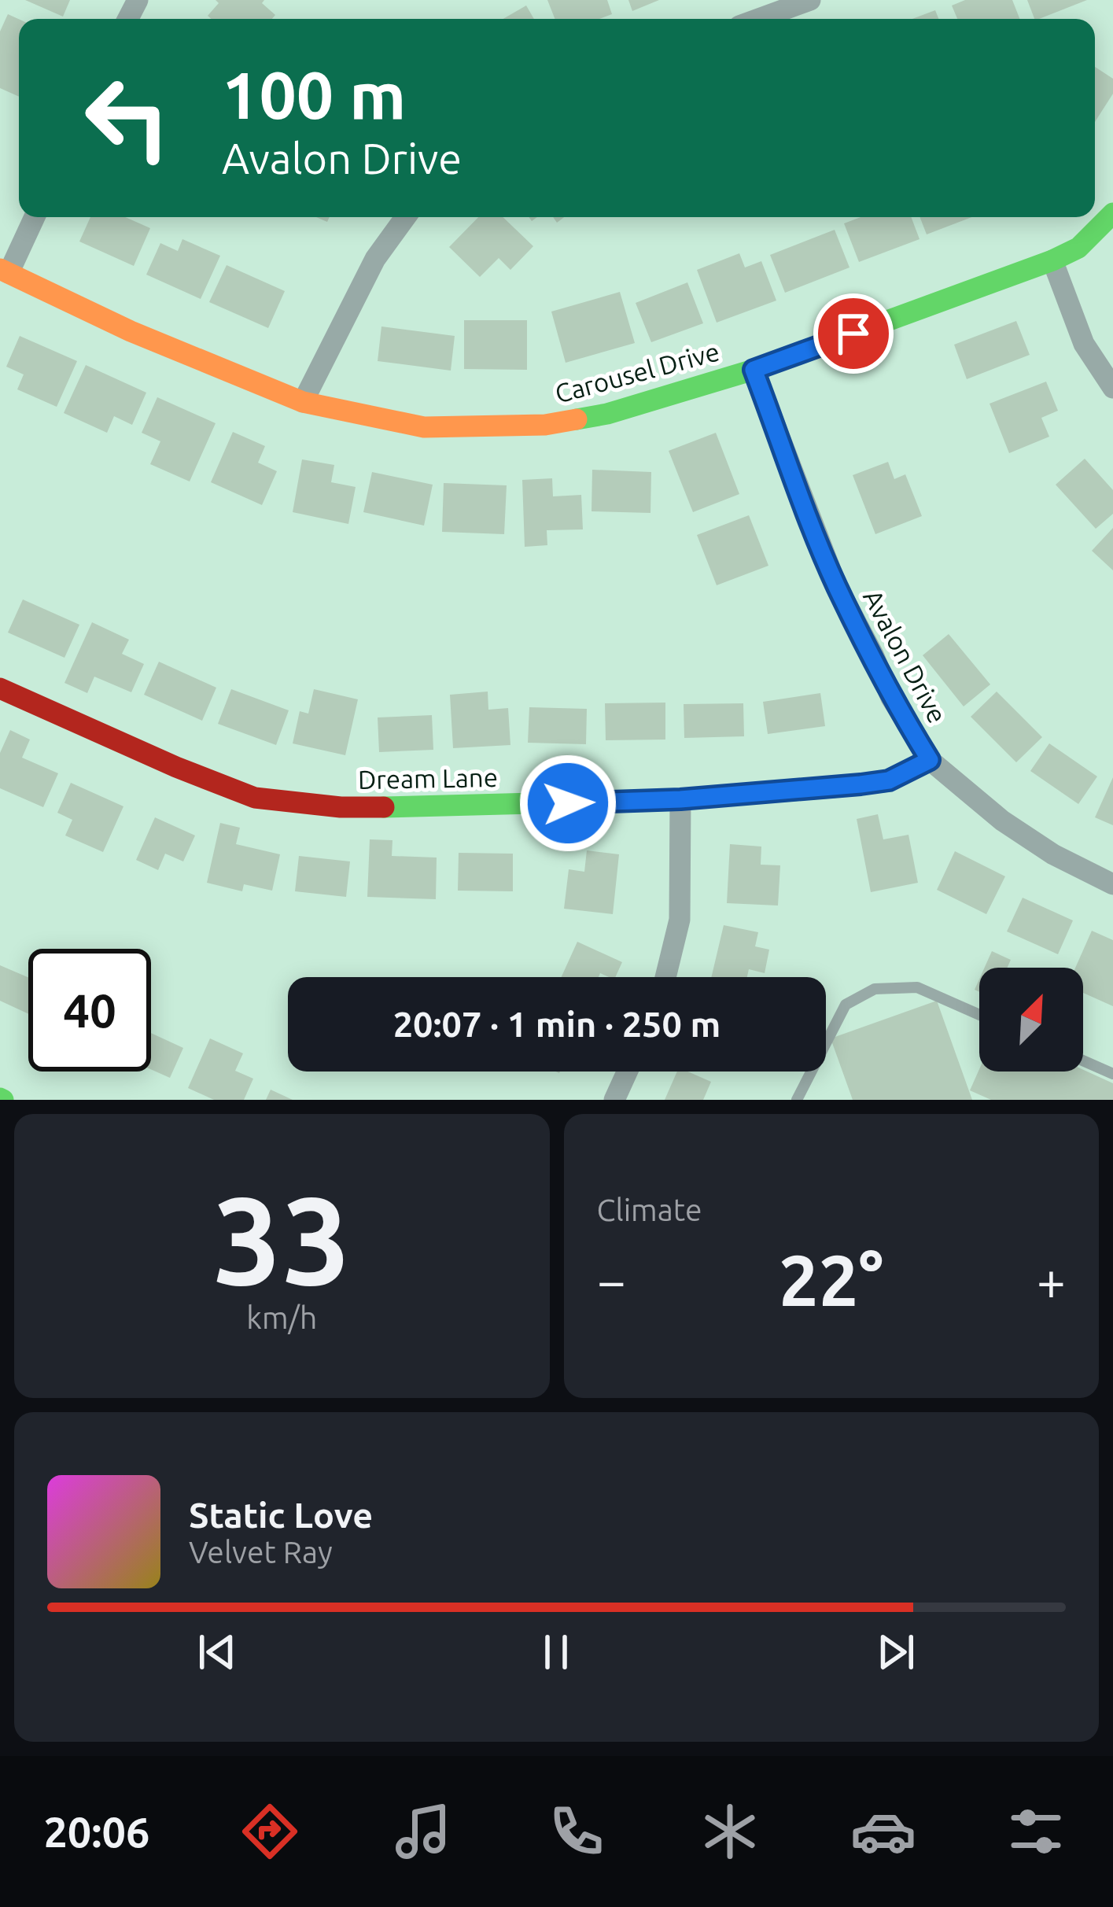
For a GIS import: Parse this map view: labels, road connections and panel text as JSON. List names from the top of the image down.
{
  "streets": {
    "street": ["Carousel Drive", "Avalon Drive", "Dream Lane"]
  },
  "crossings": [
    ["Carousel Drive", "Avalon Drive"],
    ["Avalon Drive", "Dream Lane"]
  ],
  "north": "top right",
  "page": {
    "turn": ["100 m", "Avalon Drive"],
    "limit": "40",
    "trip": "20:07 · 1 min · 250 m",
    "tile": [
      ["33", "km/h"],
      "Climate"
    ],
    "heat": ["−", "22°", "+"],
    "song": ["Static Love", "Velvet Ray"],
    "tabs": "20:06"
  }
}
